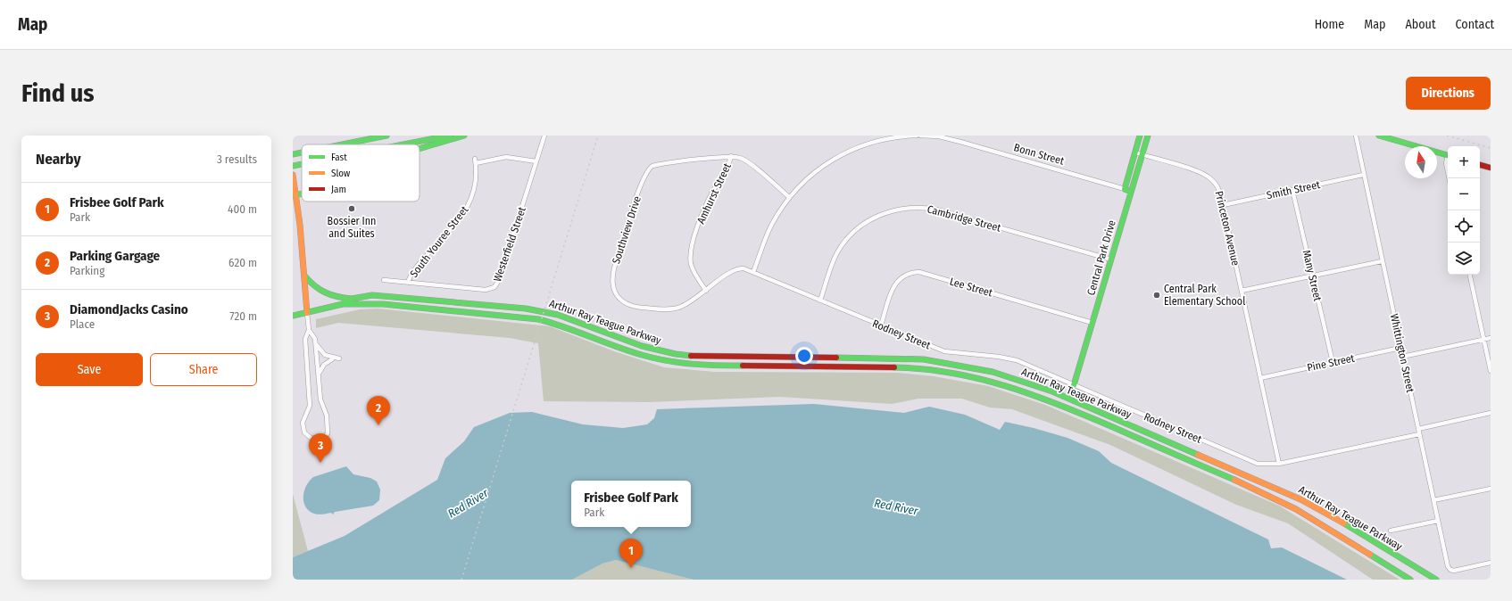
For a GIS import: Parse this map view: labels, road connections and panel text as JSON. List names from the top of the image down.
{
  "streets": {
    "main road": ["Bonn Street", "Central Park Drive", "Arthur Ray Teague Parkway"],
    "street": [
      "Smith Street",
      "Amhurst Street",
      "Cambridge Street",
      "Princeton Avenue",
      "Southview Drive",
      "South Youree Street",
      "Westerfield Street",
      "Many Street",
      "Lee Street",
      "Rodney Street",
      "Whittington Street",
      "Pine Street"
    ]
  },
  "crossings": [
    ["Bonn Street", "Central Park Drive"],
    ["Smith Street", "Princeton Avenue"],
    ["Smith Street", "Many Street"],
    ["Smith Street", "Whittington Street"],
    ["Amhurst Street", "Southview Drive"],
    ["Cambridge Street", "Central Park Drive"],
    ["Cambridge Street", "Rodney Street"],
    ["Princeton Avenue", "Central Park Drive"],
    ["Princeton Avenue", "Rodney Street"],
    ["Princeton Avenue", "Pine Street"],
    ["Southview Drive", "Rodney Street"],
    ["South Youree Street", "Westerfield Street"],
    ["Central Park Drive", "Lee Street"],
    ["Central Park Drive", "Rodney Street"],
    ["Many Street", "Pine Street"],
    ["Lee Street", "Rodney Street"],
    ["Rodney Street", "Whittington Street"],
    ["Whittington Street", "Pine Street"]
  ],
  "water": ["Red River"],
  "places": ["Bossier Inn and Suites", "Central Park Elementary School"],
  "legend": ["Fast", "Slow", "Jam"],
  "north": "top",
  "page": {
    "header": "Map",
    "nav": [
      "Home",
      "Map",
      "About",
      "Contact"
    ],
    "buttons": [
      "Directions",
      ["Save", "Share"]
    ],
    "title": "Find us",
    "heading": ["Nearby", "3 results"],
    "map_buttons": ["+", "−"],
    "list": [
      {
        "mark": "1",
        "name": "Frisbee Golf Park",
        "note": "Park",
        "value": "400 m"
      },
      {
        "mark": "2",
        "name": "Parking Gargage",
        "note": "Parking",
        "value": "620 m"
      },
      {
        "mark": "3",
        "name": "DiamondJacks Casino",
        "note": "Place",
        "value": "720 m"
      }
    ],
    "pins": ["2", "3", "1"],
    "popup": ["Frisbee Golf Park", "Park"]
  }
}
